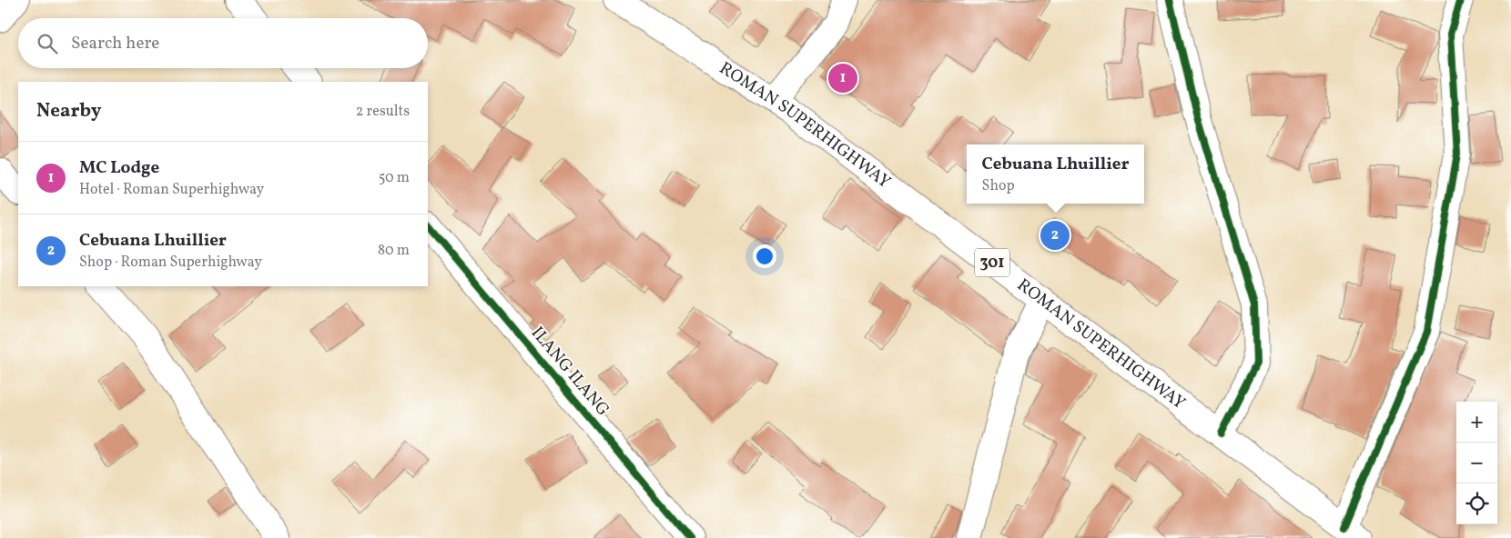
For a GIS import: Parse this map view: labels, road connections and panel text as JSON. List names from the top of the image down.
{
  "streets": {
    "street": ["ROMAN SUPERHIGHWAY", "301", "ILANG ILANG"]
  },
  "page": {
    "search": "Search here",
    "pins": ["1", "2"],
    "heading": ["Nearby", "2 results"],
    "list": [
      {
        "mark": "1",
        "name": "MC Lodge",
        "note": "Hotel · Roman Superhighway",
        "value": "50 m"
      },
      {
        "mark": "2",
        "name": "Cebuana Lhuillier",
        "note": "Shop · Roman Superhighway",
        "value": "80 m"
      }
    ],
    "popup": ["Cebuana Lhuillier", "Shop"],
    "map_buttons": ["+", "−"]
  }
}
